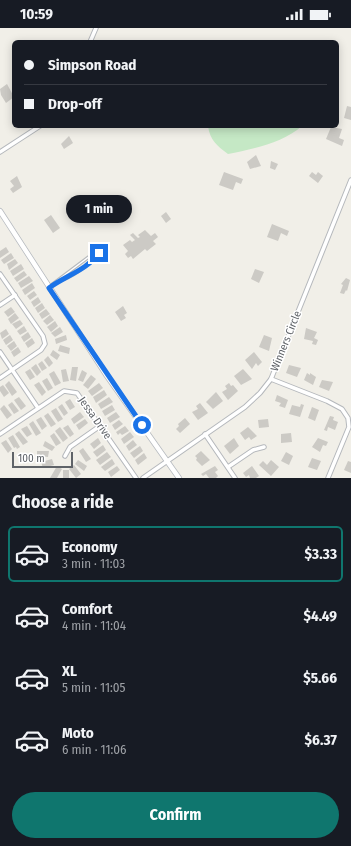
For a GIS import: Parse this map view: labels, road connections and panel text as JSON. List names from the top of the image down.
{
  "streets": {
    "street": ["Winners Circle", "Jessa Drive"]
  },
  "scale_bar": "100 m",
  "page": {
    "status": "10:59",
    "banner": ["Simpson Road", "Drop-off"],
    "bubble": "1 min",
    "scale": "100 m",
    "heading": "Choose a ride",
    "list": [
      {
        "name": "Economy",
        "note": "3 min · 11:03",
        "value": "$3.33"
      },
      {
        "name": "Comfort",
        "note": "4 min · 11:04",
        "value": "$4.49"
      },
      {
        "name": "XL",
        "note": "5 min · 11:05",
        "value": "$5.66"
      },
      {
        "name": "Moto",
        "note": "6 min · 11:06",
        "value": "$6.37"
      }
    ],
    "buttons": "Confirm"
  }
}
